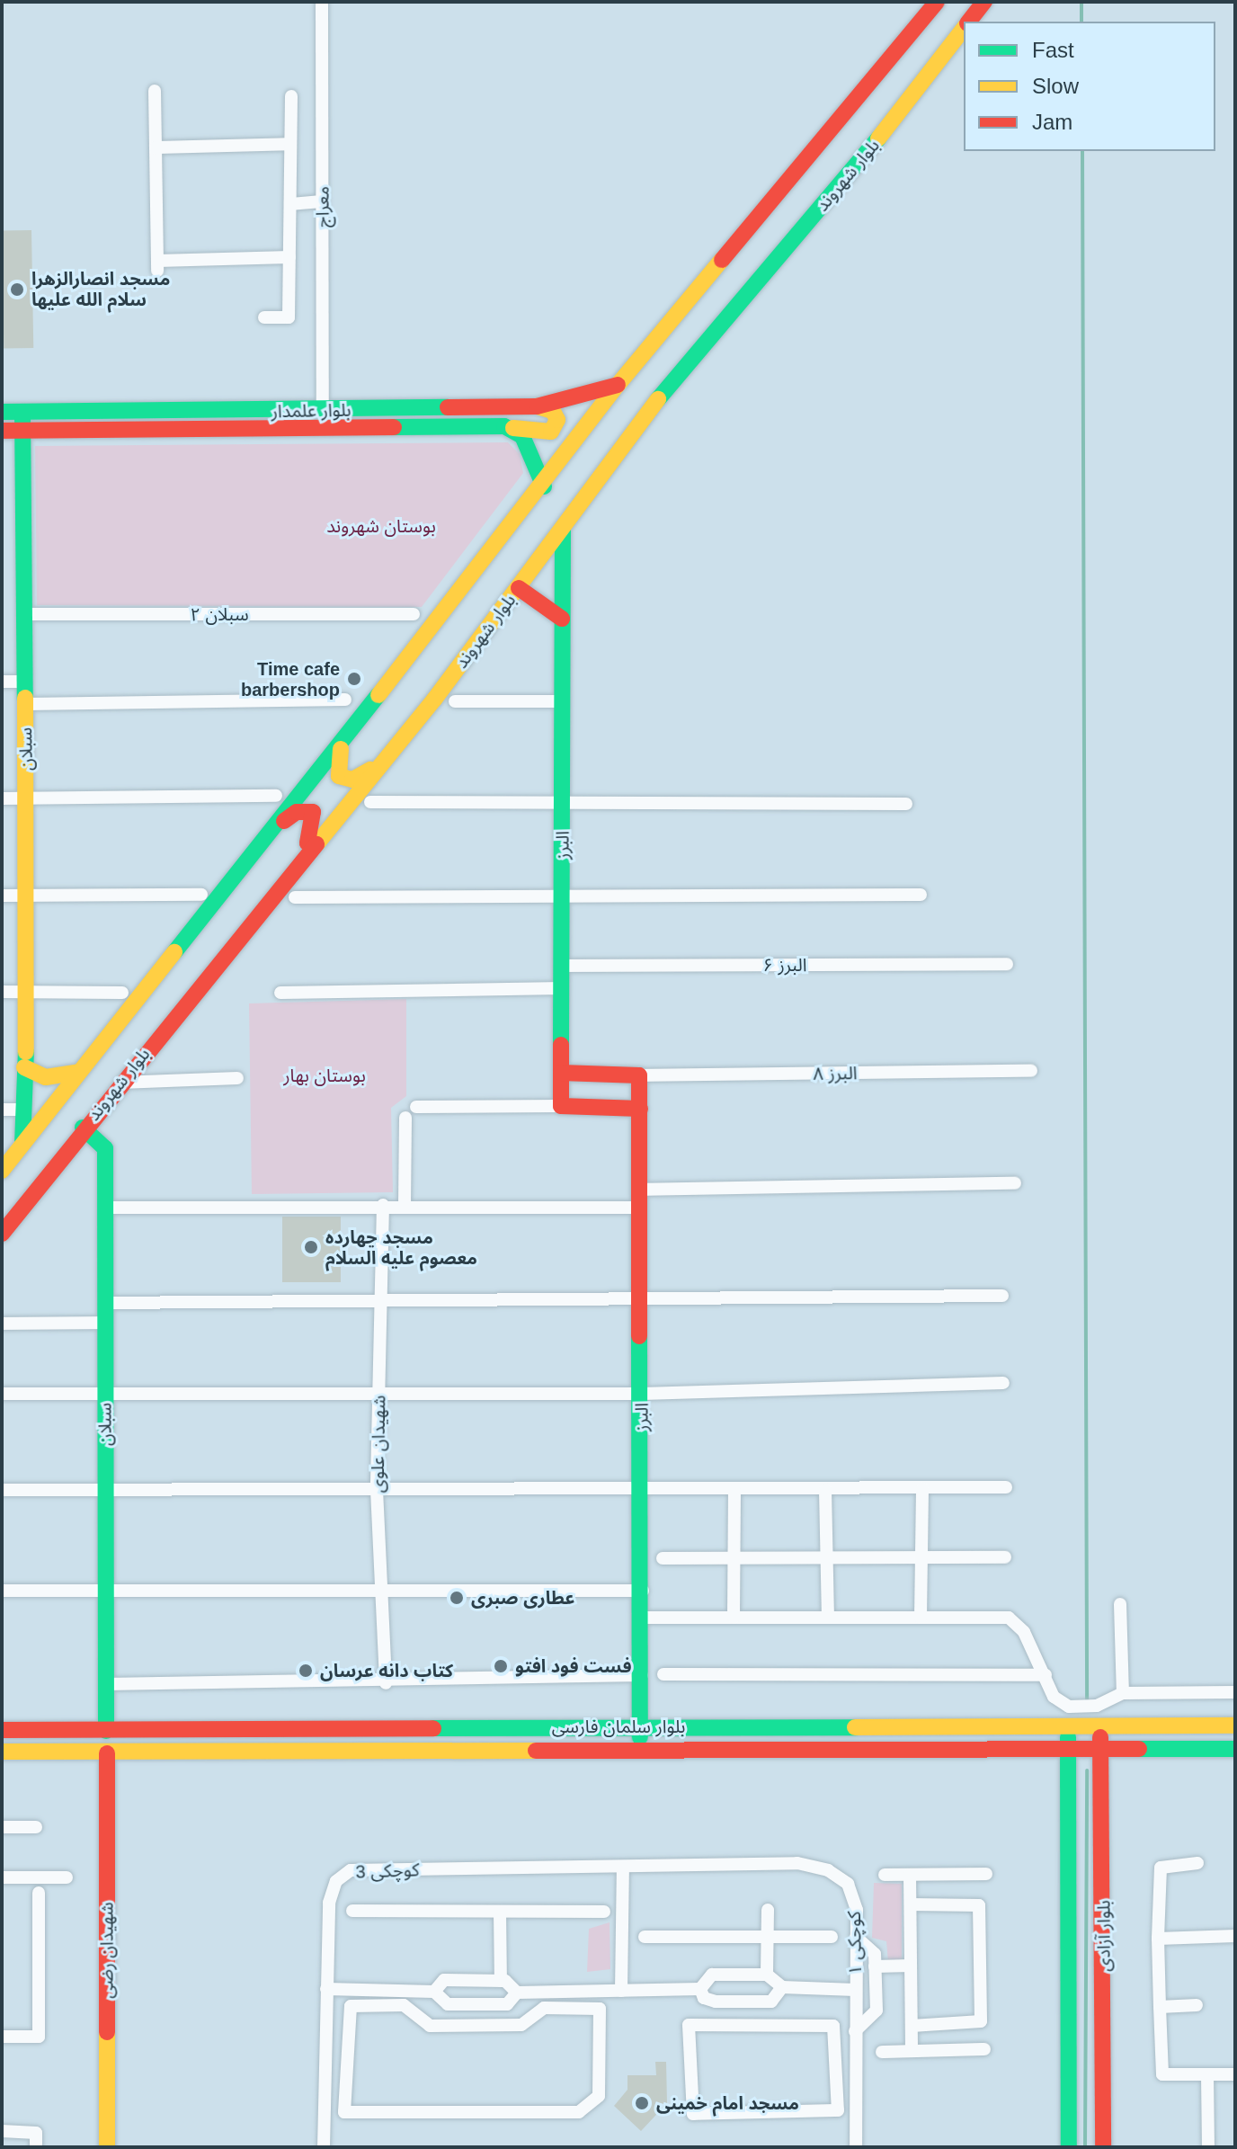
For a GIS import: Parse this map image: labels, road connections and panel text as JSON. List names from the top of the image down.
{
  "streets": {
    "main road": [
      "بلوار شهروند",
      "بلوار علمدار",
      "سبلان",
      "البرز",
      "بلوار سلمان فارسی",
      "بلوار آزادی",
      "شهیدان رضی"
    ],
    "street": [
      "معراج",
      "سبلان ۲",
      "البرز ۶",
      "البرز ۸",
      "شهیدان علوی",
      "کوچکی 3",
      "کوچکی ۱"
    ]
  },
  "crossings": [
    ["بلوار شهروند", "سبلان"],
    ["بلوار شهروند", "البرز"],
    ["معراج", "بلوار علمدار"],
    ["بلوار علمدار", "سبلان"],
    ["سبلان ۲", "سبلان"],
    ["سبلان", "بلوار سلمان فارسی"],
    ["البرز", "البرز ۶"],
    ["البرز", "البرز ۸"],
    ["البرز", "بلوار سلمان فارسی"],
    ["بلوار سلمان فارسی", "بلوار آزادی"],
    ["بلوار سلمان فارسی", "شهیدان رضی"],
    ["کوچکی 3", "کوچکی ۱"]
  ],
  "parks": ["بوستان شهروند", "بوستان بهار"],
  "places": [
    "مسجد انصارالزهرا سلام الله علیها",
    "Time cafe barbershop",
    "مسجد چهارده معصوم علیه السلام",
    "عطاری صبری",
    "فست فود افتو",
    "کتاب دانه عرسان",
    "مسجد امام خمینی"
  ],
  "legend": ["Fast", "Slow", "Jam"]
}
